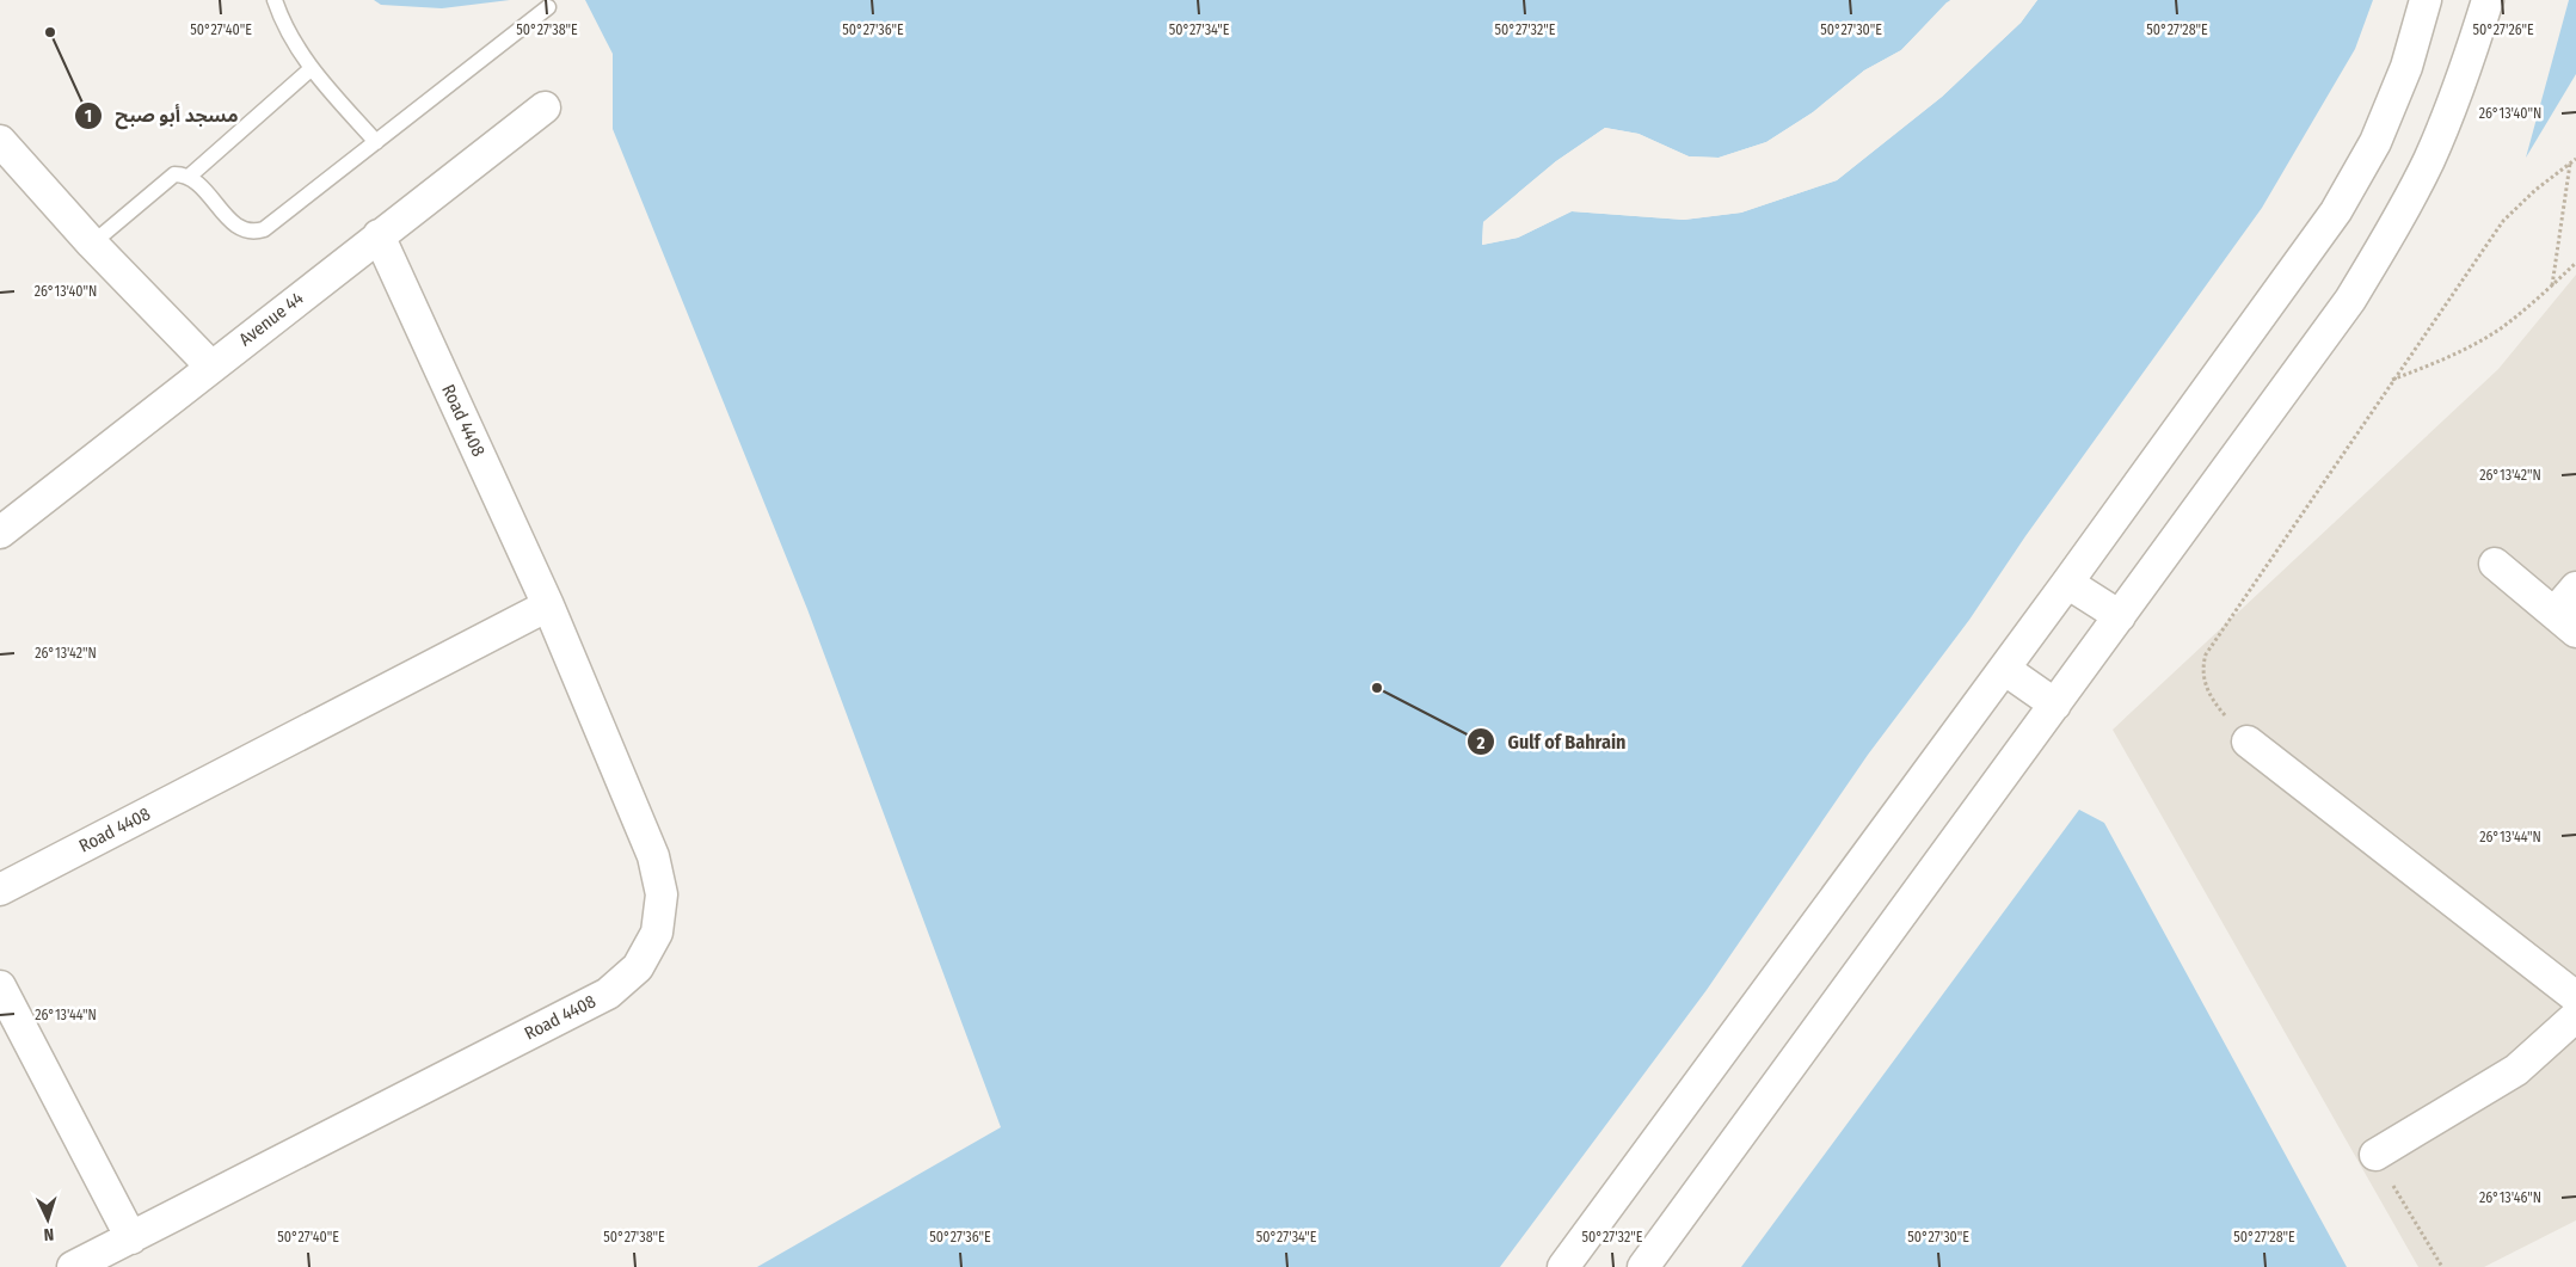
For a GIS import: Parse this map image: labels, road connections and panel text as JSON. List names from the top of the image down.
{
  "streets": {
    "street": ["Avenue 44", "Road 4408"]
  },
  "crossings": [
    ["Avenue 44", "Road 4408"]
  ],
  "places": ["مسجد أبو صبح", "Gulf of Bahrain"],
  "north": "bottom",
  "coordinates": [
    "50°27'40\"E",
    "50°27'38\"E",
    "50°27'36\"E",
    "50°27'34\"E",
    "50°27'32\"E",
    "50°27'30\"E",
    "50°27'28\"E",
    "50°27'26\"E",
    "26°13'40\"N",
    "26°13'42\"N",
    "26°13'44\"N",
    "26°13'46\"N"
  ]
}
